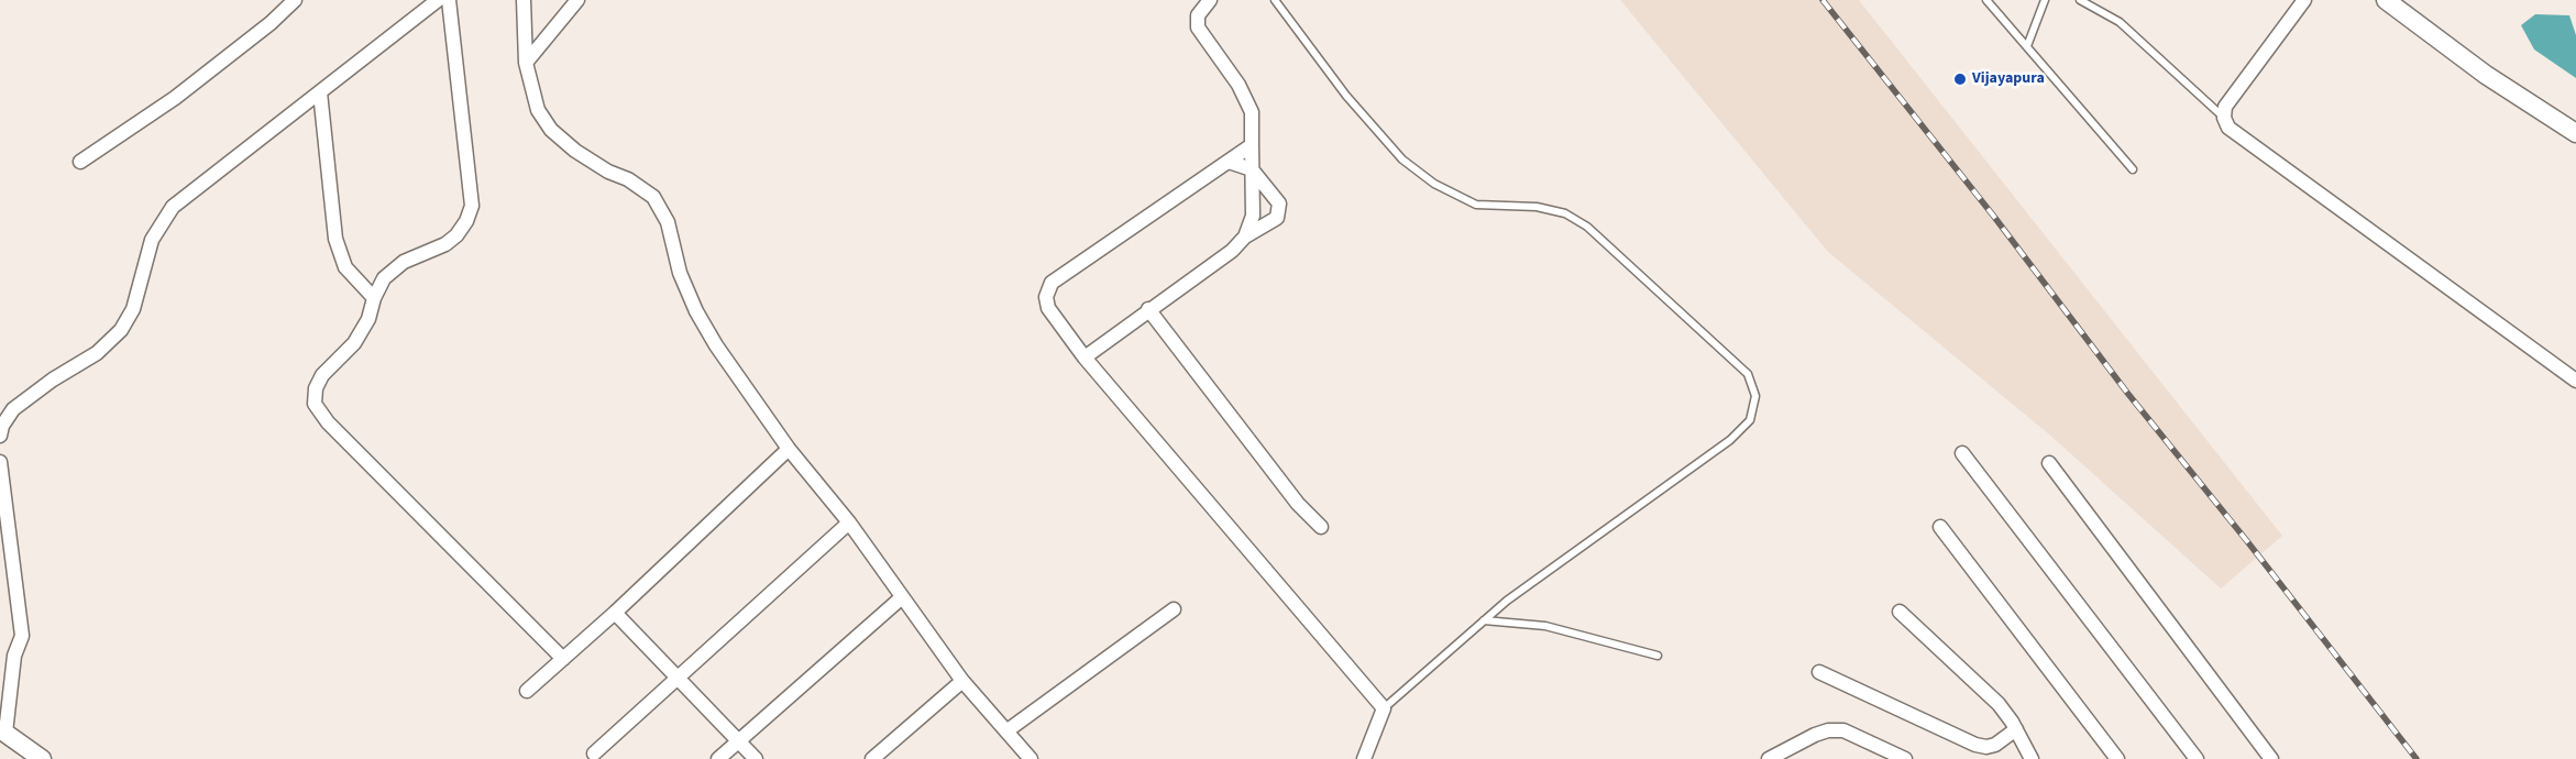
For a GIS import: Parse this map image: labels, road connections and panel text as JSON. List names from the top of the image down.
{
  "places": ["Vijayapura"]
}
